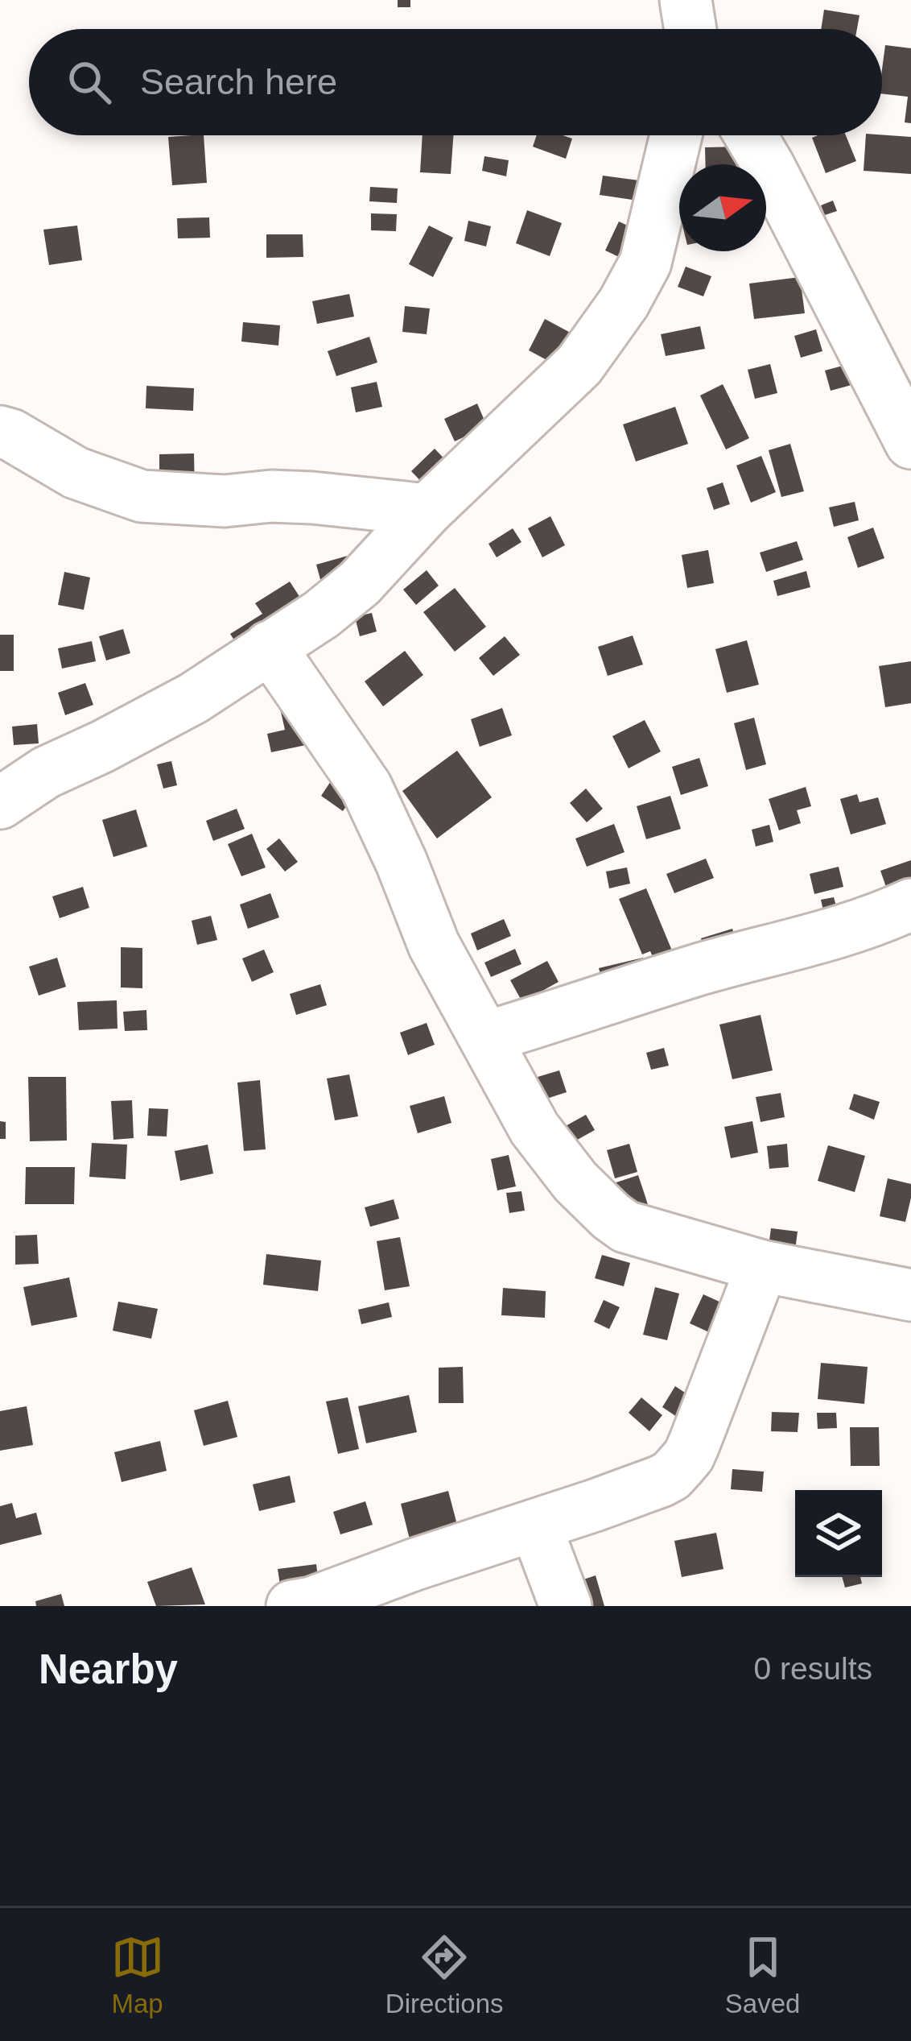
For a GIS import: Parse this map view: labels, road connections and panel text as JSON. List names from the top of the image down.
{
  "north": "right",
  "page": {
    "search": "Search here",
    "heading": ["Nearby", "0 results"],
    "nav": ["Map", "Directions", "Saved"]
  }
}
